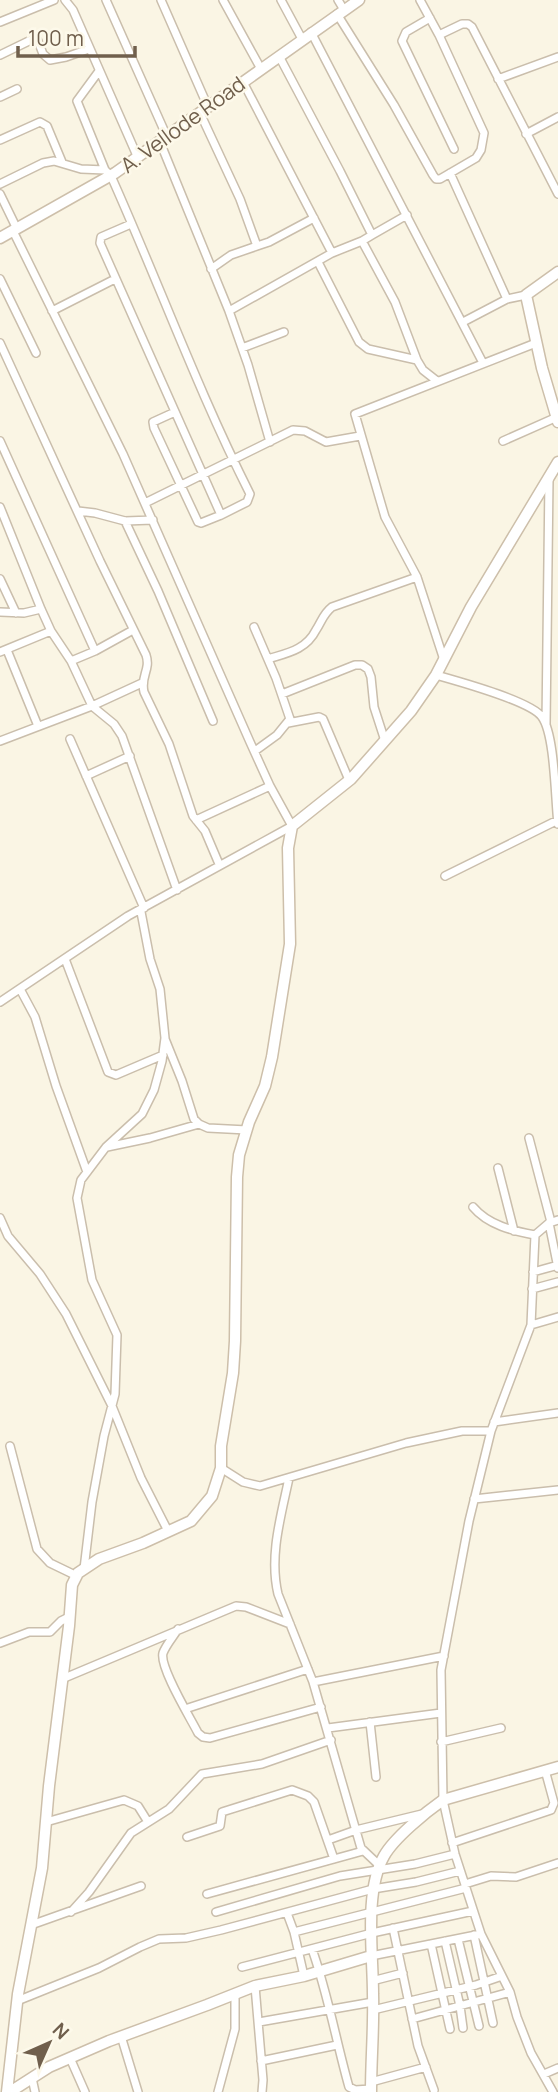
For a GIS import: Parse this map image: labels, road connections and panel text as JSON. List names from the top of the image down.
{
  "streets": {
    "street": ["A. Vellode Road"]
  },
  "scale_bar": "100 m",
  "north": "top right"
}
